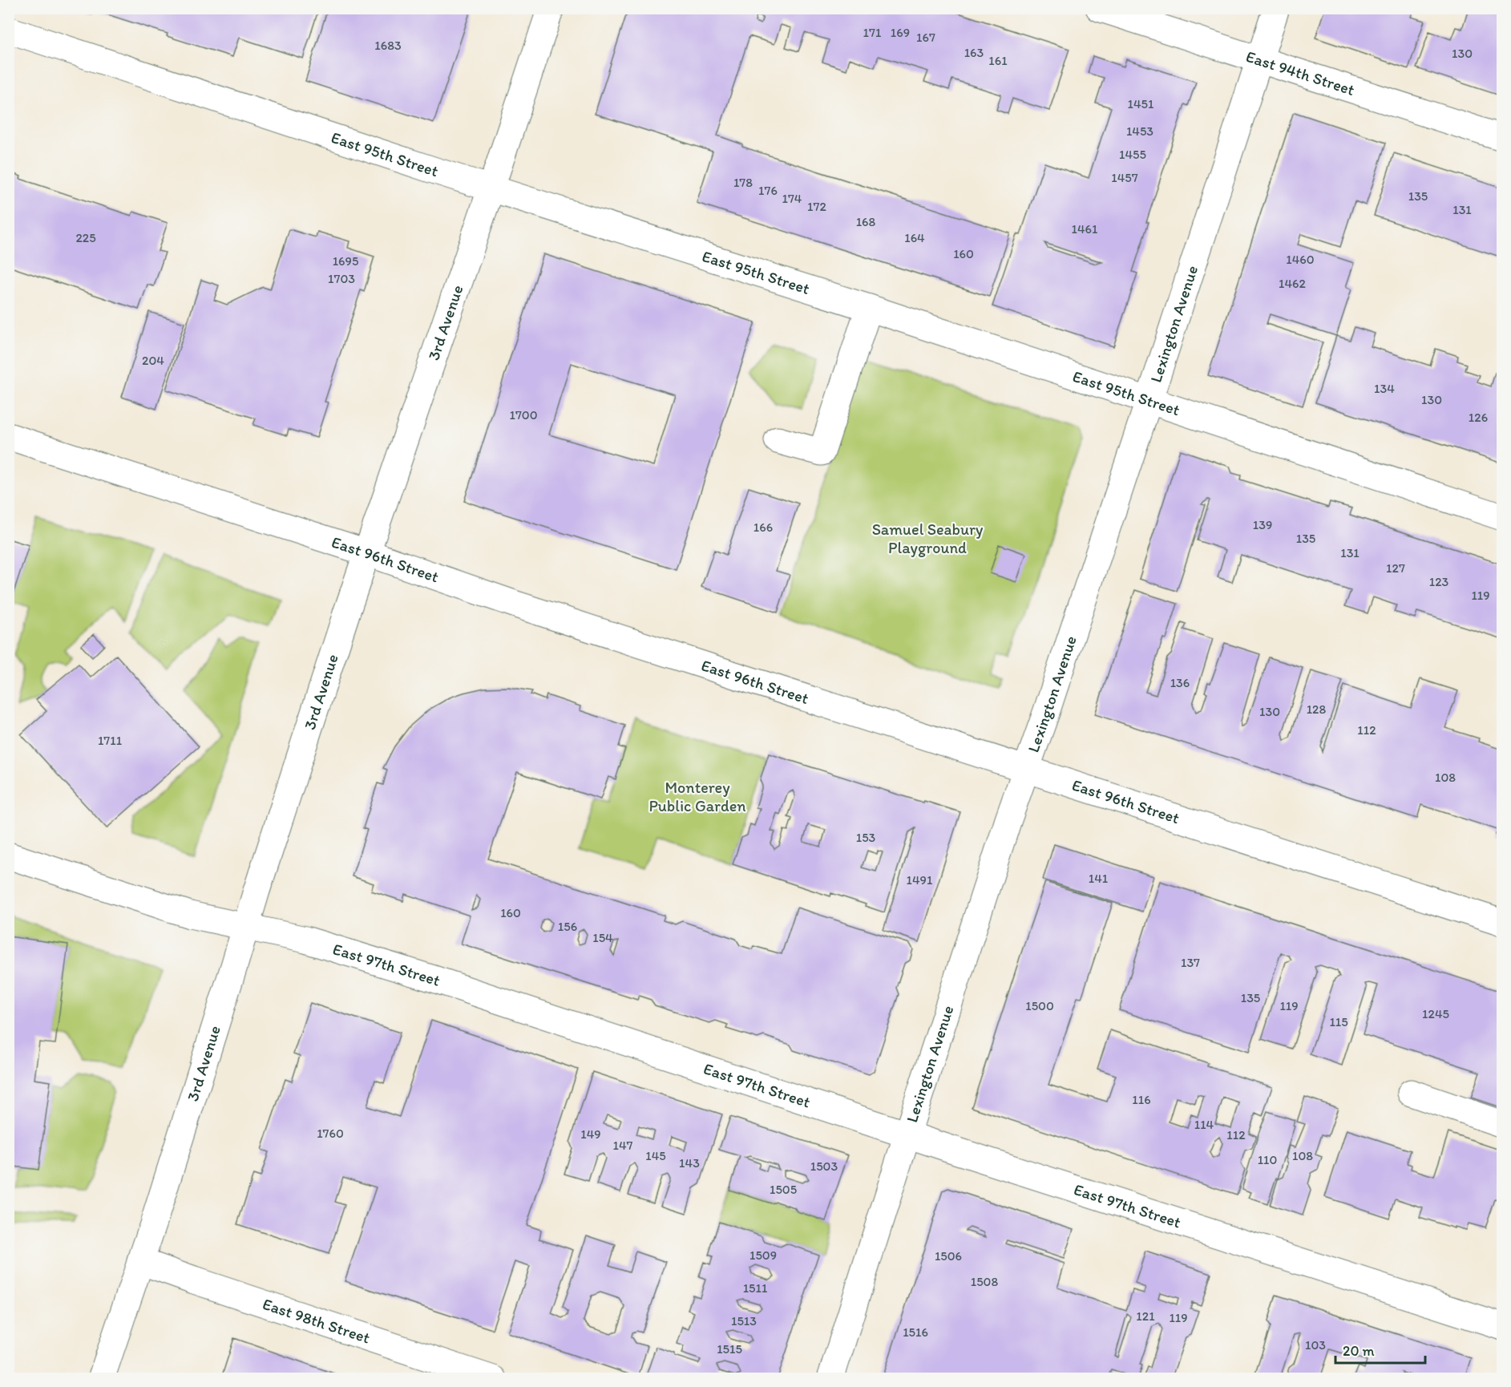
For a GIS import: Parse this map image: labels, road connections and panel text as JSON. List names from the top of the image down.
{
  "streets": {
    "main road": [
      "East 94th Street",
      "East 95th Street",
      "3rd Avenue",
      "Lexington Avenue",
      "East 96th Street",
      "East 97th Street",
      "East 98th Street"
    ]
  },
  "crossings": [
    ["East 94th Street", "Lexington Avenue"],
    ["East 95th Street", "3rd Avenue"],
    ["East 95th Street", "Lexington Avenue"],
    ["3rd Avenue", "East 96th Street"],
    ["3rd Avenue", "East 97th Street"],
    ["3rd Avenue", "East 98th Street"],
    ["Lexington Avenue", "East 96th Street"],
    ["Lexington Avenue", "East 97th Street"]
  ],
  "parks": ["Samuel Seabury Playground", "Monterey Public Garden"],
  "house_numbers": [
    "171",
    "169",
    "167",
    "1683",
    "163",
    "130",
    "161",
    "1451",
    "1453",
    "1455",
    "1457",
    "178",
    "176",
    "135",
    "174",
    "172",
    "131",
    "168",
    "1461",
    "225",
    "164",
    "160",
    "1460",
    "1695",
    "1703",
    "1462",
    "204",
    "134",
    "130",
    "1700",
    "126",
    "139",
    "166",
    "135",
    "131",
    "127",
    "123",
    "119",
    "136",
    "128",
    "130",
    "112",
    "1711",
    "108",
    "153",
    "141",
    "1491",
    "160",
    "156",
    "154",
    "137",
    "135",
    "1500",
    "119",
    "1245",
    "115",
    "116",
    "114",
    "1760",
    "149",
    "112",
    "147",
    "145",
    "108",
    "110",
    "143",
    "1503",
    "1505",
    "1509",
    "1506",
    "1508",
    "1511",
    "121",
    "119",
    "1513",
    "1516",
    "103",
    "1515"
  ],
  "scale_bar": "20 m"
}
